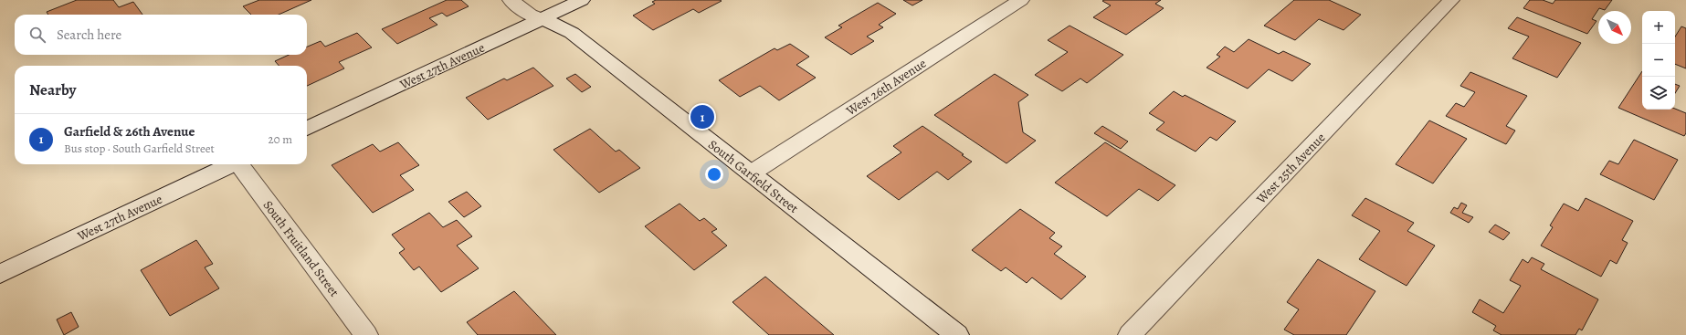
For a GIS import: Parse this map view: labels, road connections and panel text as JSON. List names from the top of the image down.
{
  "streets": {
    "street": [
      "West 27th Avenue",
      "West 26th Avenue",
      "West 25th Avenue",
      "South Garfield Street",
      "South Fruitland Street"
    ]
  },
  "crossings": [
    ["West 27th Avenue", "South Garfield Street"],
    ["West 26th Avenue", "South Garfield Street"]
  ],
  "north": "bottom right",
  "page": {
    "map_buttons": ["+", "−"],
    "search": "Search here",
    "heading": "Nearby",
    "pins": "1",
    "list": [
      {
        "mark": "1",
        "name": "Garfield & 26th Avenue",
        "note": "Bus stop · South Garfield Street",
        "value": "20 m"
      }
    ]
  }
}
